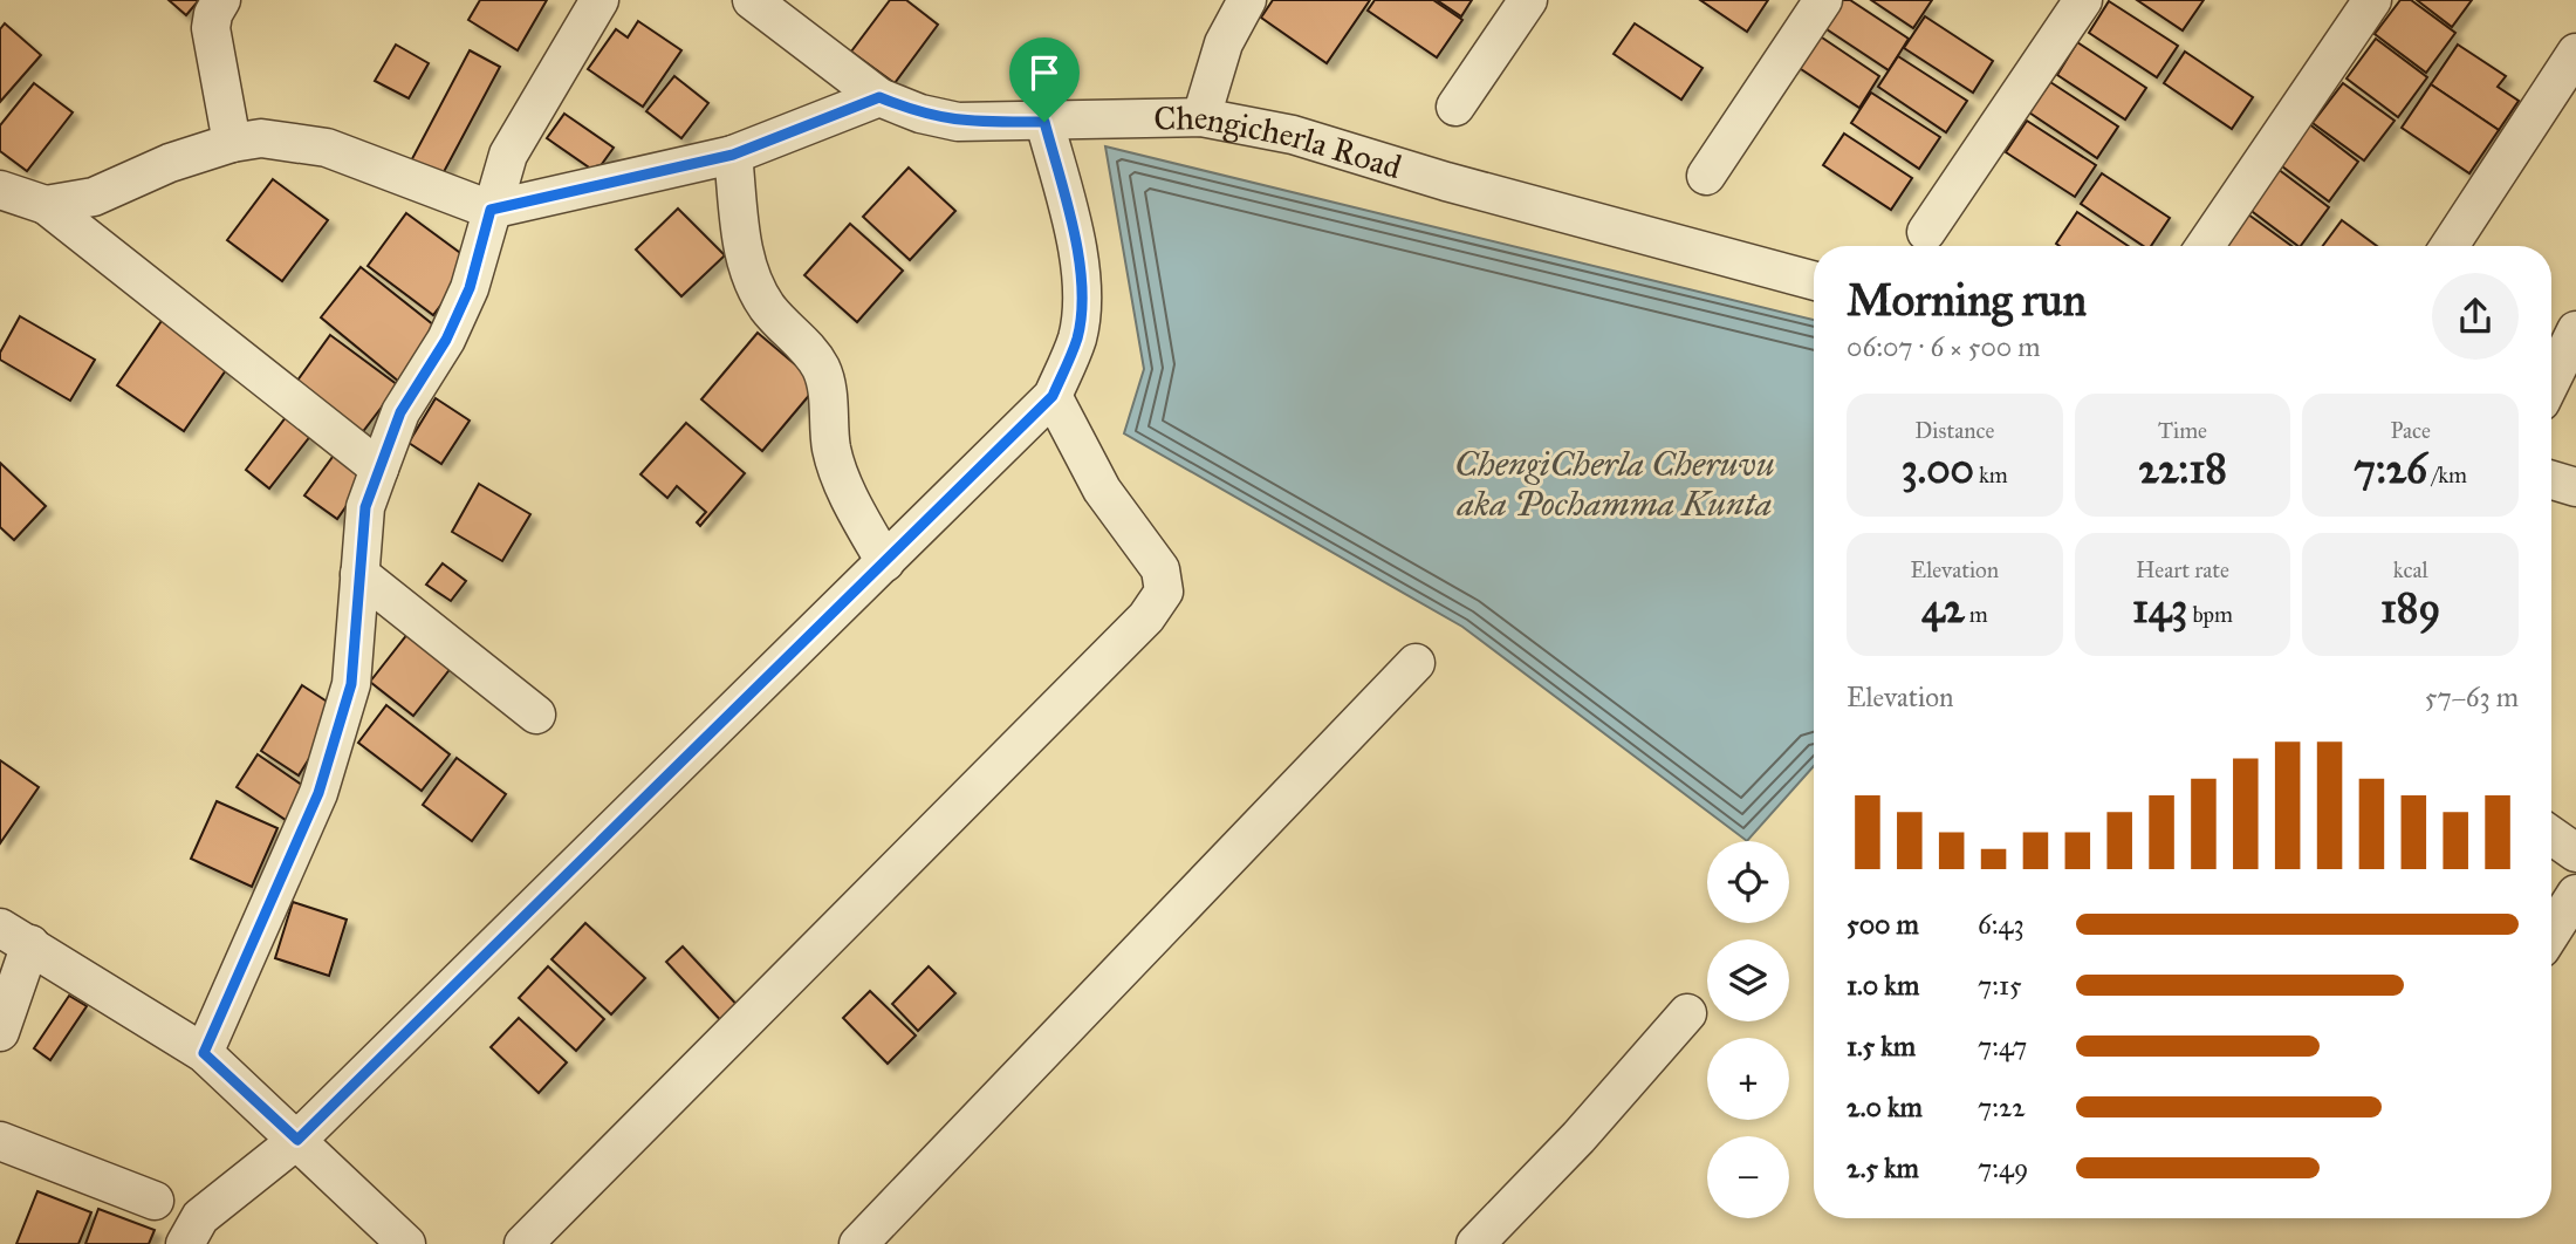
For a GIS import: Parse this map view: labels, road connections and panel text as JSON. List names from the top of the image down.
{
  "streets": {
    "street": ["Chengicherla Road"]
  },
  "water": ["ChengiCherla Cheruvu aka Pochamma Kunta"],
  "page": {
    "heading": ["Morning run", "06:07 · 6 × 500 m"],
    "stats": [
      ["Distance", "3.00 km"],
      ["Time", "22:18"],
      ["Pace", "7:26 /km"],
      ["Elevation", "42 m"],
      ["Heart rate", "143 bpm"],
      ["kcal", "189"]
    ],
    "chart": ["Elevation", "57–63 m"],
    "map_buttons": ["+", "−"],
    "list": [
      {
        "name": "500 m",
        "note": "6:43"
      },
      {
        "name": "1.0 km",
        "note": "7:15"
      },
      {
        "name": "1.5 km",
        "note": "7:47"
      },
      {
        "name": "2.0 km",
        "note": "7:22"
      },
      {
        "name": "2.5 km",
        "note": "7:49"
      }
    ]
  }
}
